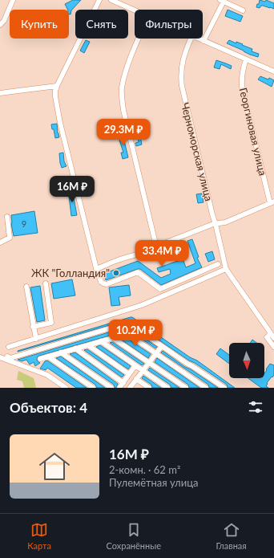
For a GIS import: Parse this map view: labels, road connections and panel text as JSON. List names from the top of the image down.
{
  "streets": {
    "street": ["Георгиновая улица", "Черноморская улица"]
  },
  "places": ["ЖК \"Голландия\""],
  "house_numbers": ["9"],
  "north": "bottom",
  "page": {
    "chip": ["Купить", "Снять", "Фильтры"],
    "price": [
      "29.3M ₽",
      "16M ₽",
      "33.4M ₽",
      "10.2M ₽"
    ],
    "heading": "Объектов: 4",
    "list": [
      {
        "name": "16M ₽",
        "note": "2-комн. · 62 m² · Пулемётная улица"
      }
    ],
    "tabs": ["Карта", "Сохранённые", "Главная"]
  }
}
